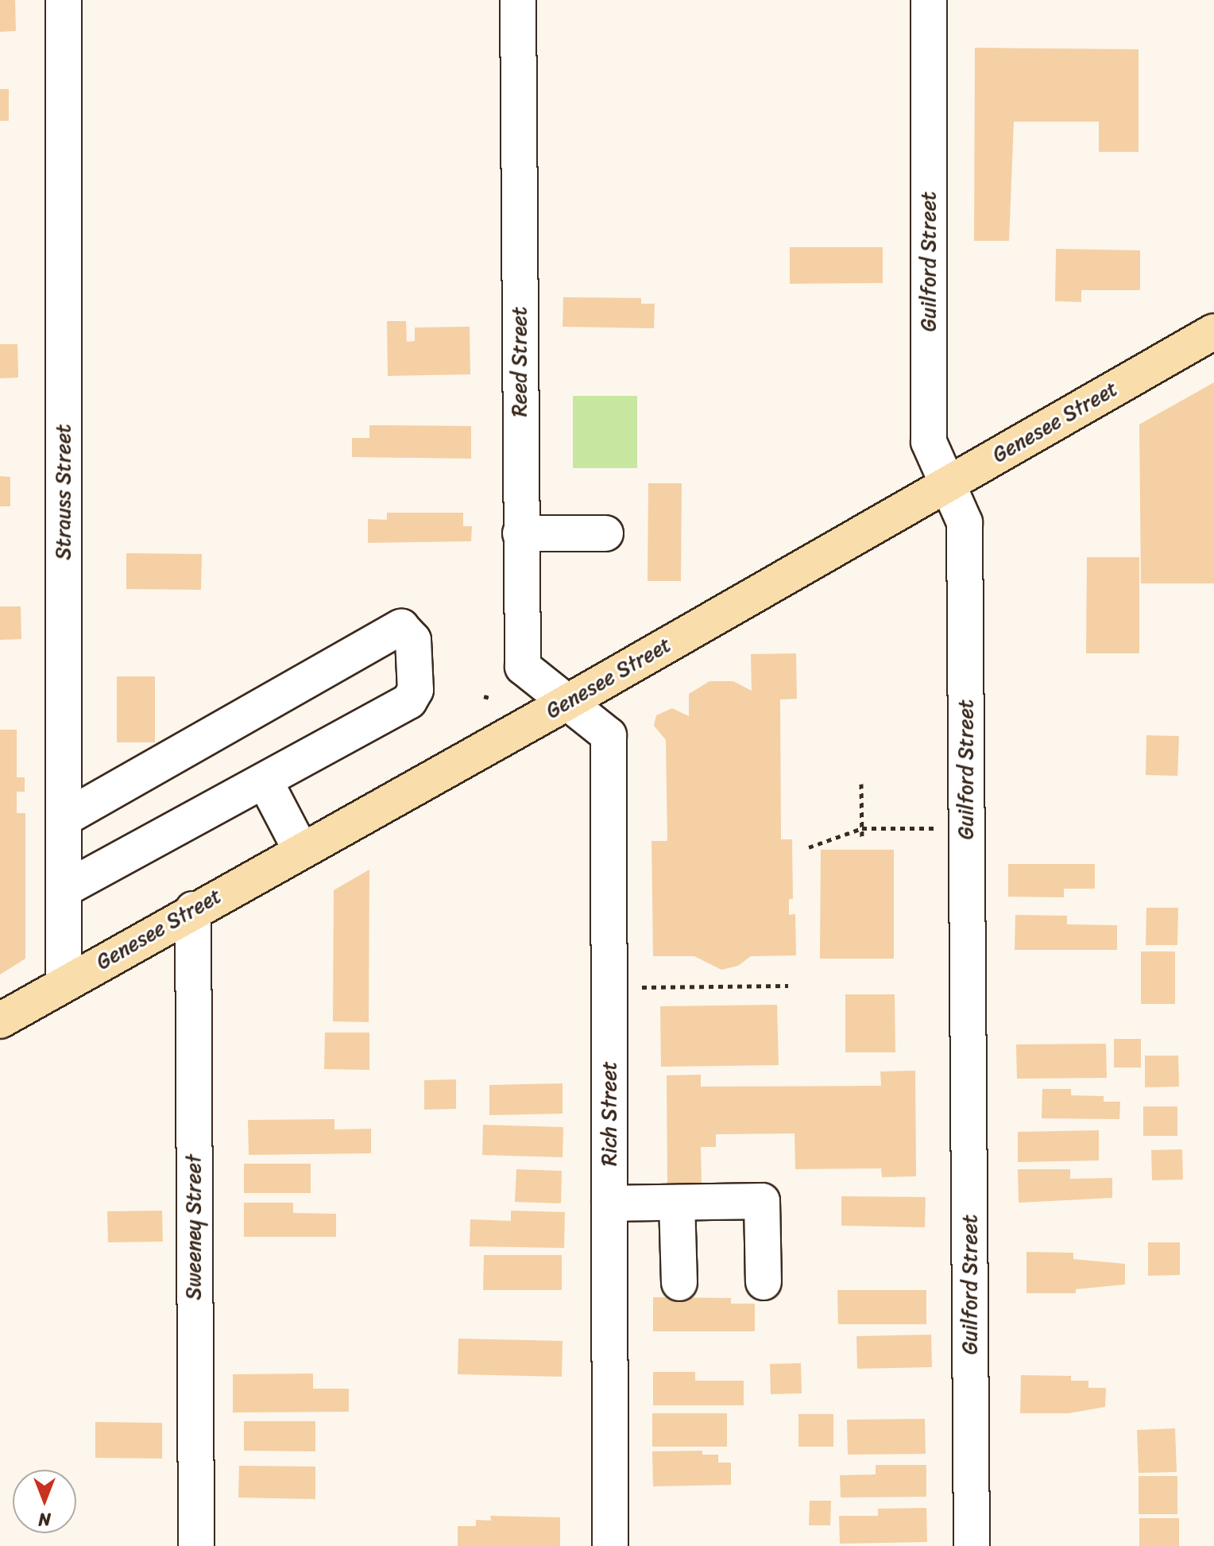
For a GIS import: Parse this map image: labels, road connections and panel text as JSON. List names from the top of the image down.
{
  "streets": {
    "main road": ["Genesee Street"],
    "street": [
      "Guilford Street",
      "Reed Street",
      "Strauss Street",
      "Rich Street",
      "Sweeney Street"
    ]
  },
  "crossings": [
    ["Guilford Street", "Genesee Street"],
    ["Reed Street", "Genesee Street"],
    ["Reed Street", "Rich Street"],
    ["Genesee Street", "Strauss Street"],
    ["Genesee Street", "Rich Street"],
    ["Genesee Street", "Sweeney Street"]
  ],
  "north": "bottom"
}
